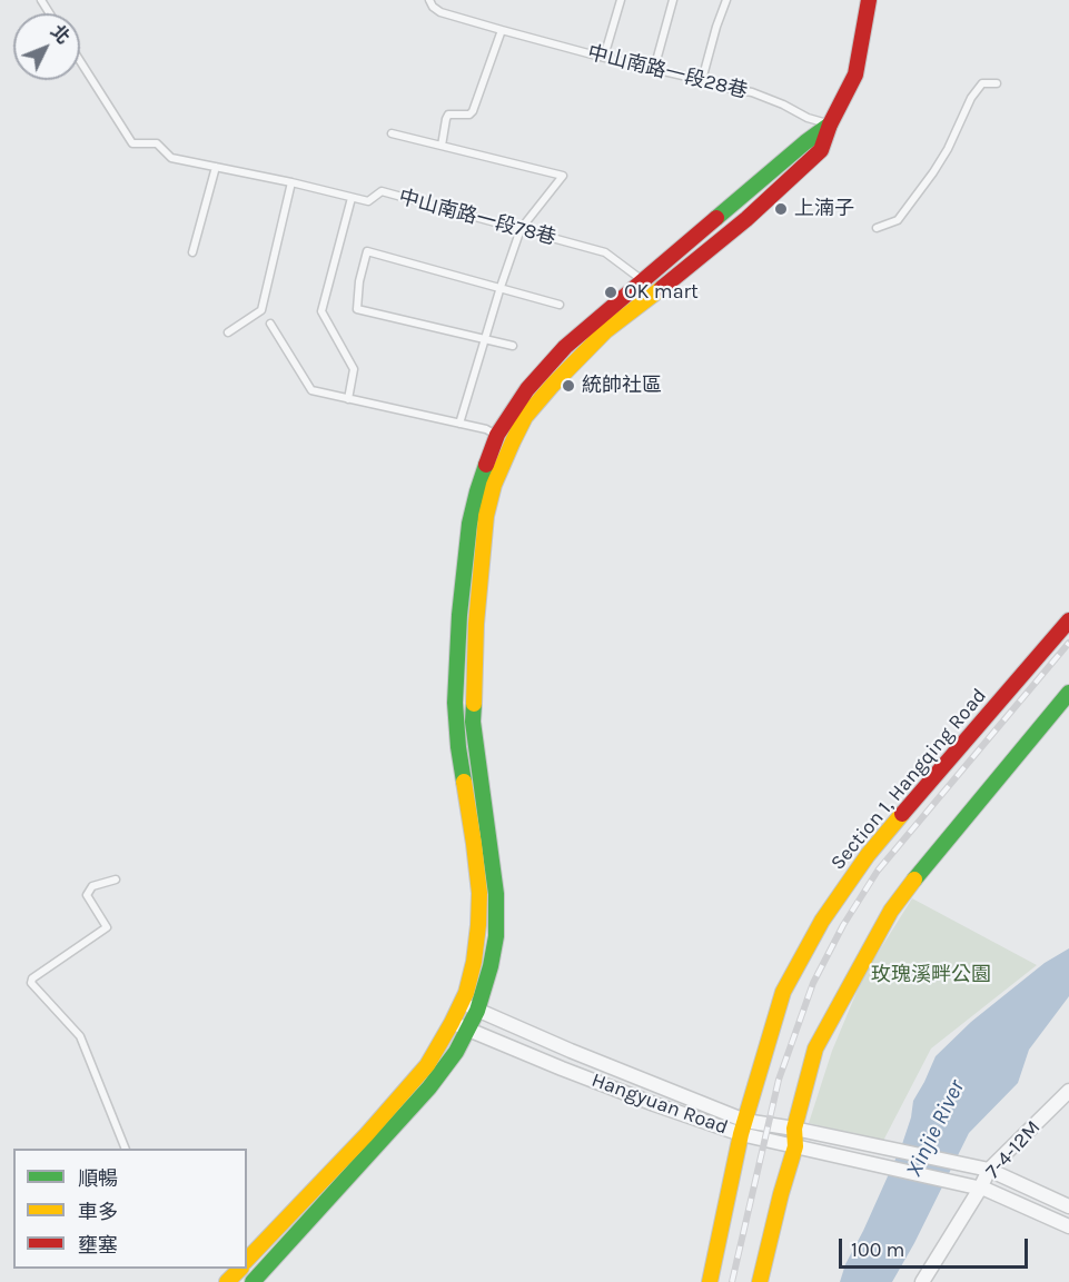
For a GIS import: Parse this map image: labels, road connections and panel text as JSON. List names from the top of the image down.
{
  "streets": {
    "main road": ["Section 1, Hangqing Road"],
    "street": ["Hangyuan Road", "7-4-12M"],
    "lane": ["中山南路一段28巷", "中山南路一段78巷"]
  },
  "crossings": [
    ["Section 1, Hangqing Road", "Hangyuan Road"],
    ["Hangyuan Road", "7-4-12M"]
  ],
  "water": ["Xinjie River"],
  "parks": ["玫瑰溪畔公園"],
  "places": ["上湳子", "OK mart", "統帥社區"],
  "legend": ["順暢", "車多", "壅塞"],
  "scale_bar": "100 m",
  "north": "top right"
}
